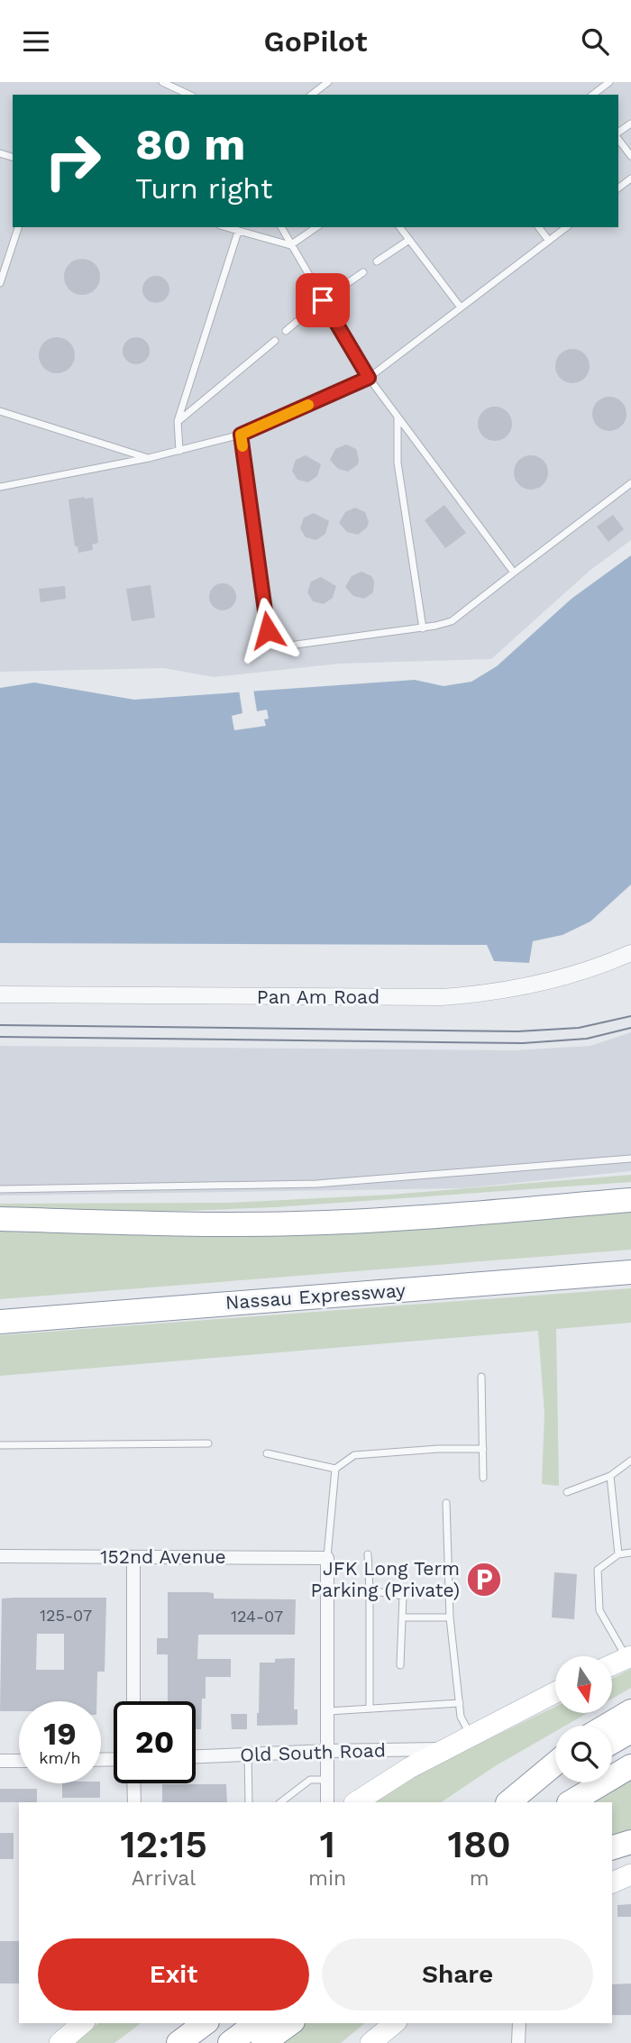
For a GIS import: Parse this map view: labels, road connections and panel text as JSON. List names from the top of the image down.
{
  "streets": {
    "highway": ["Nassau Expressway"],
    "street": ["Pan Am Road", "152nd Avenue", "Old South Road"]
  },
  "places": {
    "parking": ["JFK Long Term Parking (Private)"]
  },
  "house_numbers": ["125-07", "124-07"],
  "north": "bottom",
  "page": {
    "header": "GoPilot",
    "turn": ["80 m", "Turn right"],
    "speed": "19 km/h",
    "limit": "20",
    "eta": [
      "12:15",
      "Arrival",
      "1",
      "min",
      "180",
      "m"
    ],
    "buttons": ["Exit", "Share"]
  }
}
